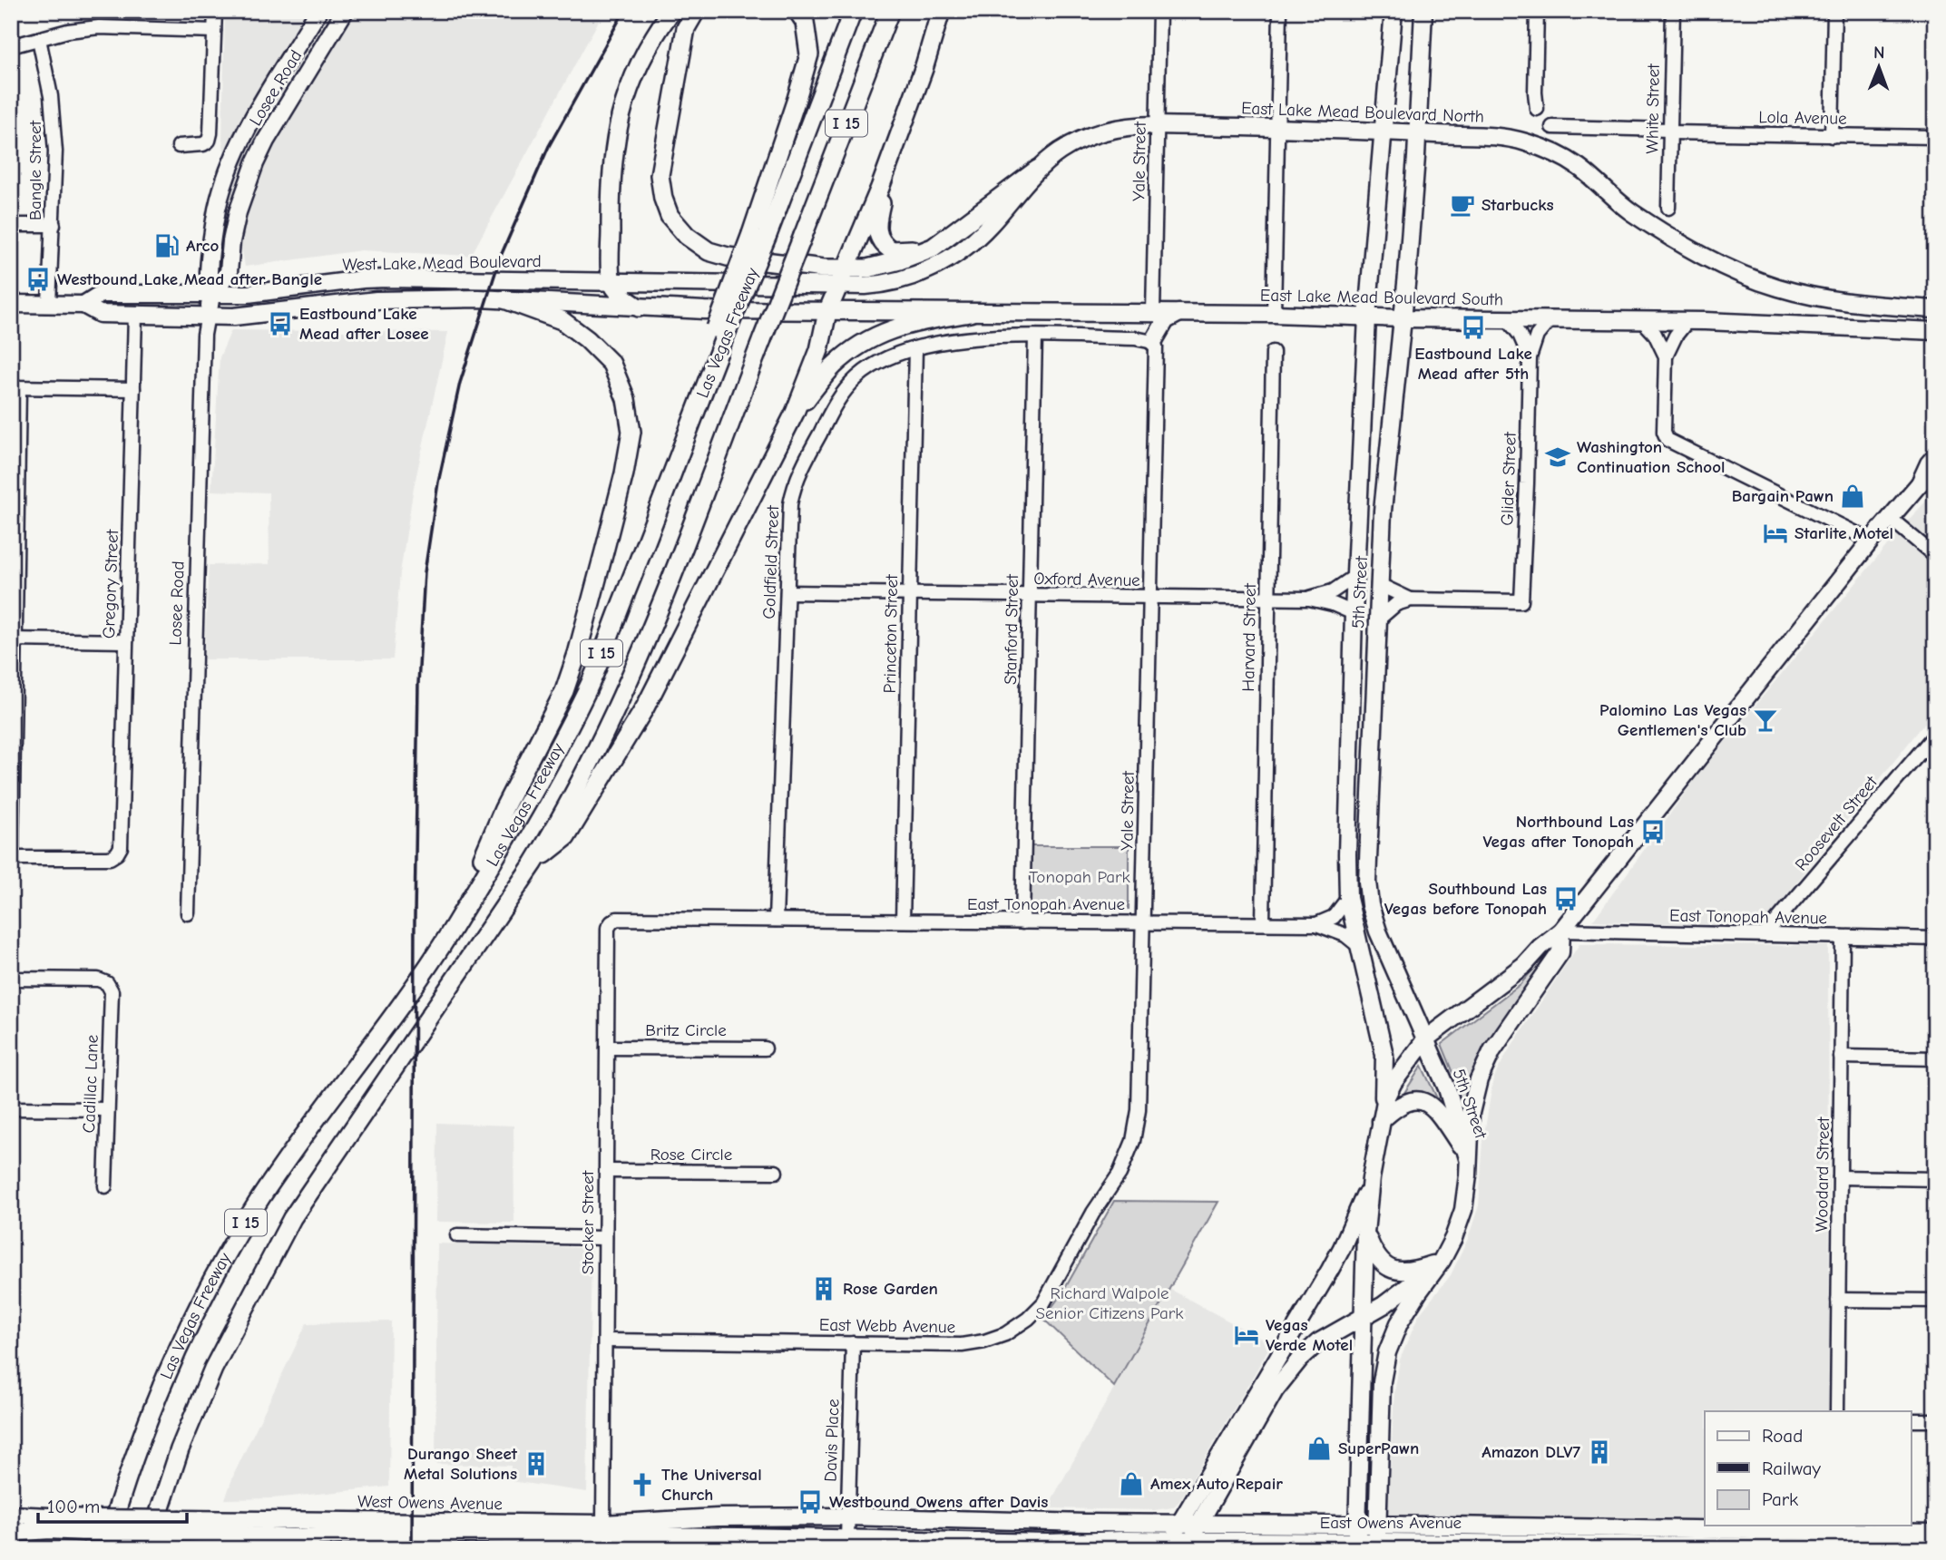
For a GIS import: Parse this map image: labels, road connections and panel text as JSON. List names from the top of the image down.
{
  "streets": {
    "highway": ["I 15", "Las Vegas Freeway"],
    "main road": [
      "Losee Road",
      "East Lake Mead Boulevard North",
      "West Lake Mead Boulevard",
      "East Lake Mead Boulevard South",
      "5th Street",
      "West Owens Avenue",
      "East Owens Avenue"
    ],
    "street": [
      "White Street",
      "Lola Avenue",
      "Yale Street",
      "Bangle Street",
      "Glider Street",
      "Goldfield Street",
      "Oxford Avenue",
      "Gregory Street",
      "Stanford Street",
      "Princeton Street",
      "Harvard Street",
      "Roosevelt Street",
      "East Tonopah Avenue",
      "Britz Circle",
      "Cadillac Lane",
      "Rose Circle",
      "Woodard Street",
      "Stocker Street",
      "East Webb Avenue",
      "Davis Place"
    ]
  },
  "crossings": [
    ["Losee Road", "West Lake Mead Boulevard"],
    ["White Street", "Lola Avenue"],
    ["East Lake Mead Boulevard North", "Yale Street"],
    ["East Lake Mead Boulevard North", "West Lake Mead Boulevard"],
    ["East Lake Mead Boulevard North", "5th Street"],
    ["Yale Street", "East Lake Mead Boulevard South"],
    ["Yale Street", "Goldfield Street"],
    ["Yale Street", "Oxford Avenue"],
    ["Yale Street", "East Tonopah Avenue"],
    ["Yale Street", "East Webb Avenue"],
    ["Bangle Street", "West Lake Mead Boulevard"],
    ["West Lake Mead Boulevard", "East Lake Mead Boulevard South"],
    ["West Lake Mead Boulevard", "Gregory Street"],
    ["East Lake Mead Boulevard South", "Glider Street"],
    ["East Lake Mead Boulevard South", "5th Street"],
    ["Goldfield Street", "Oxford Avenue"],
    ["Goldfield Street", "Stanford Street"],
    ["Goldfield Street", "Princeton Street"],
    ["Goldfield Street", "East Tonopah Avenue"],
    ["Oxford Avenue", "5th Street"],
    ["Oxford Avenue", "Stanford Street"],
    ["Oxford Avenue", "Princeton Street"],
    ["Oxford Avenue", "Harvard Street"],
    ["5th Street", "East Tonopah Avenue"],
    ["Stanford Street", "East Tonopah Avenue"],
    ["Princeton Street", "East Tonopah Avenue"],
    ["Harvard Street", "East Tonopah Avenue"],
    ["Roosevelt Street", "East Tonopah Avenue"],
    ["East Tonopah Avenue", "Woodard Street"],
    ["East Tonopah Avenue", "Stocker Street"],
    ["Britz Circle", "Stocker Street"],
    ["Rose Circle", "Stocker Street"],
    ["Stocker Street", "East Webb Avenue"],
    ["Stocker Street", "West Owens Avenue"],
    ["East Webb Avenue", "Davis Place"],
    ["Davis Place", "West Owens Avenue"],
    ["Davis Place", "East Owens Avenue"],
    ["West Owens Avenue", "East Owens Avenue"]
  ],
  "parks": ["Tonopah Park", "Richard Walpole Senior Citizens Park"],
  "places": {
    "cafe": ["Starbucks"],
    "fuel station": ["Arco"],
    "bus stop": [
      "Westbound Lake Mead after Bangle",
      "Eastbound Lake Mead after Losee",
      "Eastbound Lake Mead after 5th",
      "Northbound Las Vegas after Tonopah",
      "Southbound Las Vegas before Tonopah",
      "Westbound Owens after Davis"
    ],
    "school or university": ["Washington Continuation School"],
    "shop": ["Bargain Pawn", "SuperPawn", "Amex Auto Repair"],
    "hotel": ["Starlite Motel", "Vegas Verde Motel"],
    "bar": ["Palomino Las Vegas Gentlemen's Club"],
    "building": ["Rose Garden", "Amazon DLV7", "Durango Sheet Metal Solutions"],
    "church": ["The Universal Church"]
  },
  "legend": ["Road", "Railway", "Park"],
  "scale_bar": "100 m",
  "north": "top"
}
